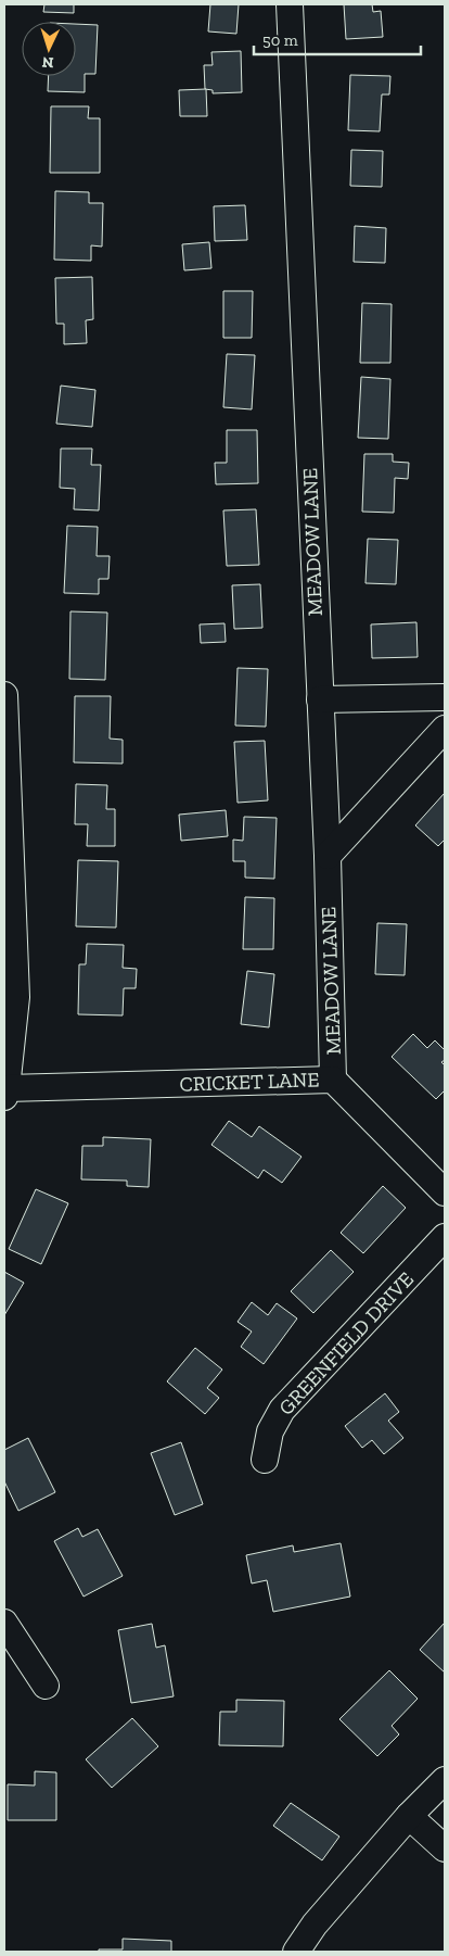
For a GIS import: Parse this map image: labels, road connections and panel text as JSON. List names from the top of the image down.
{
  "streets": {
    "street": ["MEADOW LANE", "CRICKET LANE", "GREENFIELD DRIVE"]
  },
  "crossings": [
    ["MEADOW LANE", "CRICKET LANE"]
  ],
  "scale_bar": "50 m",
  "north": "bottom"
}
